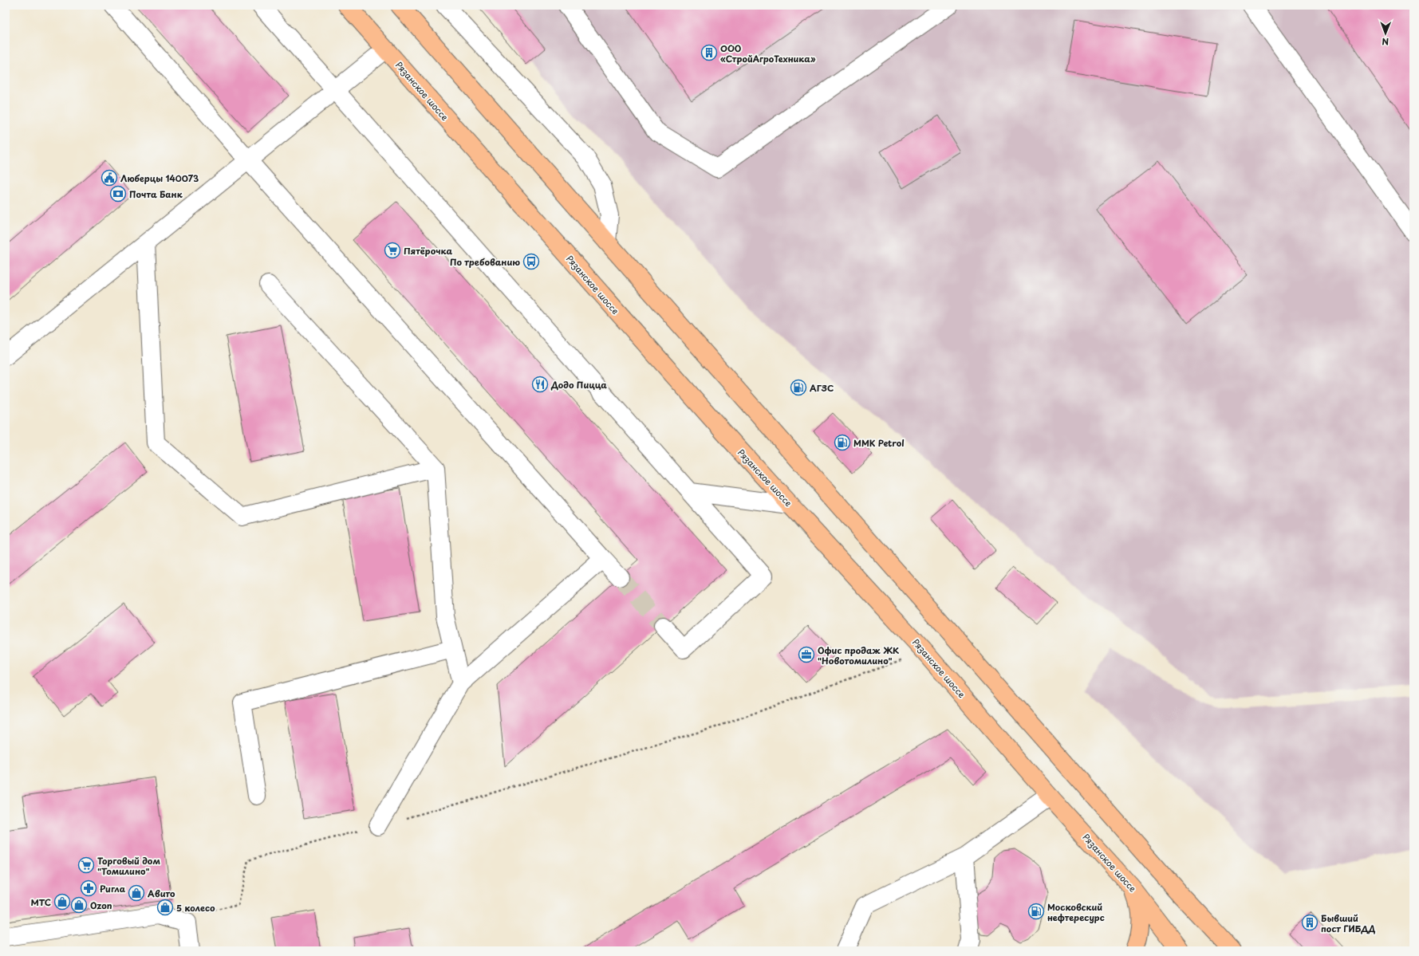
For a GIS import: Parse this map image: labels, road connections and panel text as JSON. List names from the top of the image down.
{
  "streets": {
    "main road": ["Рязанское шоссе"]
  },
  "places": {
    "building": ["ООО «СтройАгроТехника»", "Бывший пост ГИБДД"],
    "public building": ["Люберцы 140073"],
    "bank": ["Почта Банк"],
    "supermarket": ["Пятёрочка", "Торговый дом \"Томилино\""],
    "bus stop": ["По требованию"],
    "restaurant": ["Додо Пицца"],
    "fuel station": ["АГЗС", "MMK Petrol", "Московский нефтересурс"],
    "office": ["Офис продаж ЖК \"Новотомилино\""],
    "pharmacy": ["Ригла"],
    "shop": [
      "Авито",
      "МТС",
      "Ozon",
      "5 колесо"
    ]
  },
  "north": "bottom"
}
